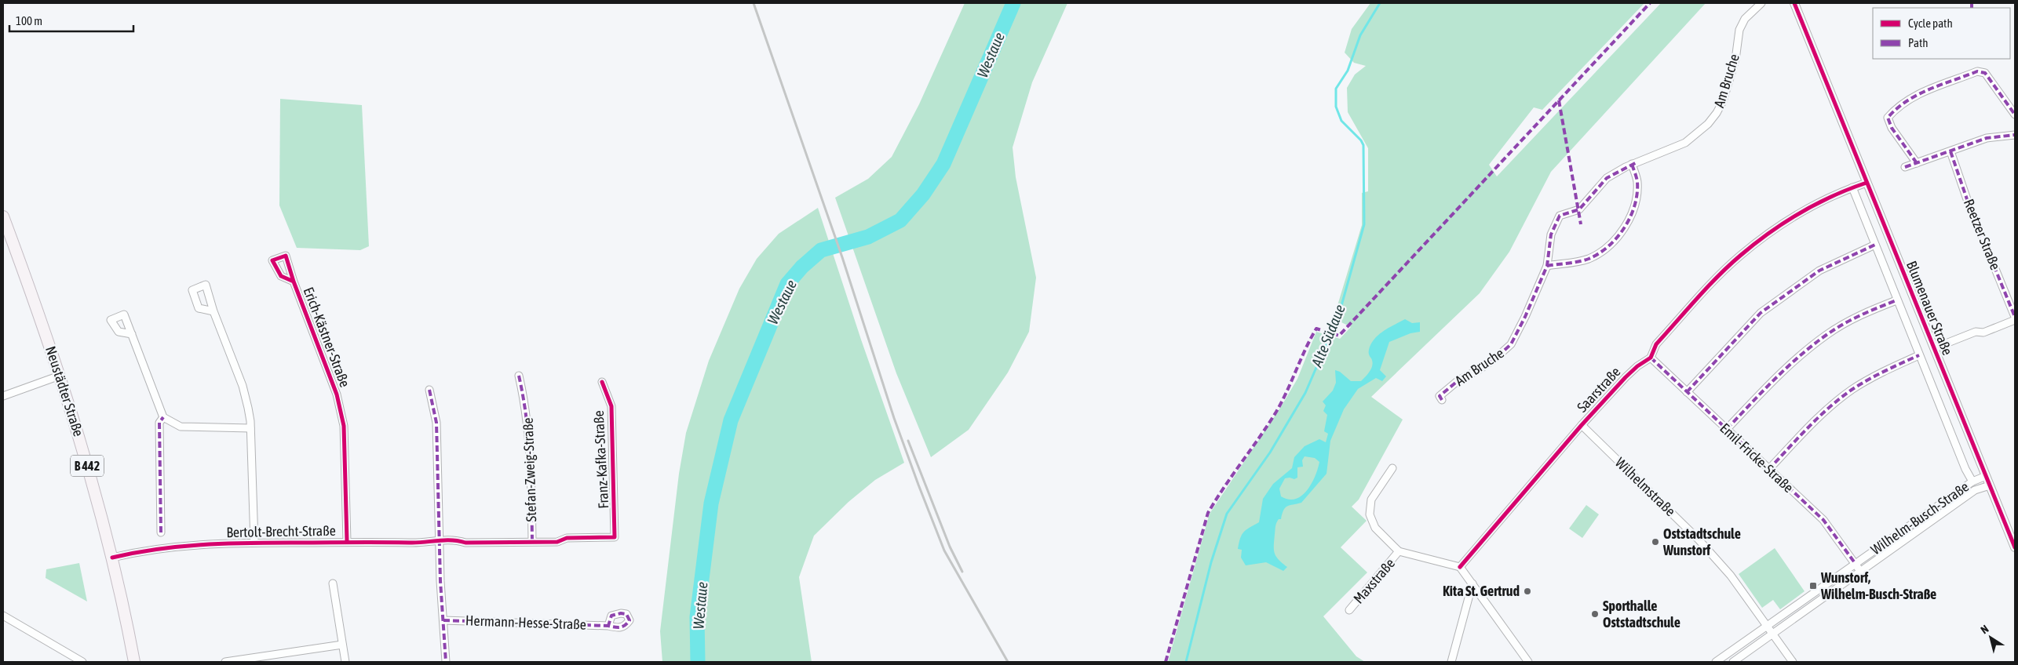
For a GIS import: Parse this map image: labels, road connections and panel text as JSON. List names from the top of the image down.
{
  "streets": {
    "main road": ["Neustädter Straße", "B 442"],
    "street": [
      "Am Bruche",
      "Reetzer Straße",
      "Blumenauer Straße",
      "Erich-Kästner-Straße",
      "Saarstraße",
      "Emil-Fricke-Straße",
      "Franz-Kafka-Straße",
      "Stefan-Zweig-Straße",
      "Wilhelmstraße",
      "Wilhelm-Busch-Straße",
      "Bertolt-Brecht-Straße",
      "Maxstraße",
      "Hermann-Hesse-Straße"
    ]
  },
  "crossings": [
    ["Blumenauer Straße", "Saarstraße"],
    ["Blumenauer Straße", "Wilhelm-Busch-Straße"],
    ["Erich-Kästner-Straße", "Bertolt-Brecht-Straße"],
    ["Saarstraße", "Emil-Fricke-Straße"],
    ["Saarstraße", "Wilhelmstraße"],
    ["Neustädter Straße", "Bertolt-Brecht-Straße"],
    ["Emil-Fricke-Straße", "Wilhelm-Busch-Straße"],
    ["Franz-Kafka-Straße", "Bertolt-Brecht-Straße"],
    ["Stefan-Zweig-Straße", "Bertolt-Brecht-Straße"],
    ["Wilhelmstraße", "Wilhelm-Busch-Straße"]
  ],
  "water": ["Westaue", "Alte Südaue"],
  "places": {
    "other": ["Oststadtschule Wunstorf", "Kita St. Gertrud", "Sporthalle Oststadtschule"],
    "transit": ["Wunstorf, Wilhelm-Busch-Straße"]
  },
  "legend": ["Cycle path", "Path"],
  "scale_bar": "100 m",
  "north": "top left"
}
